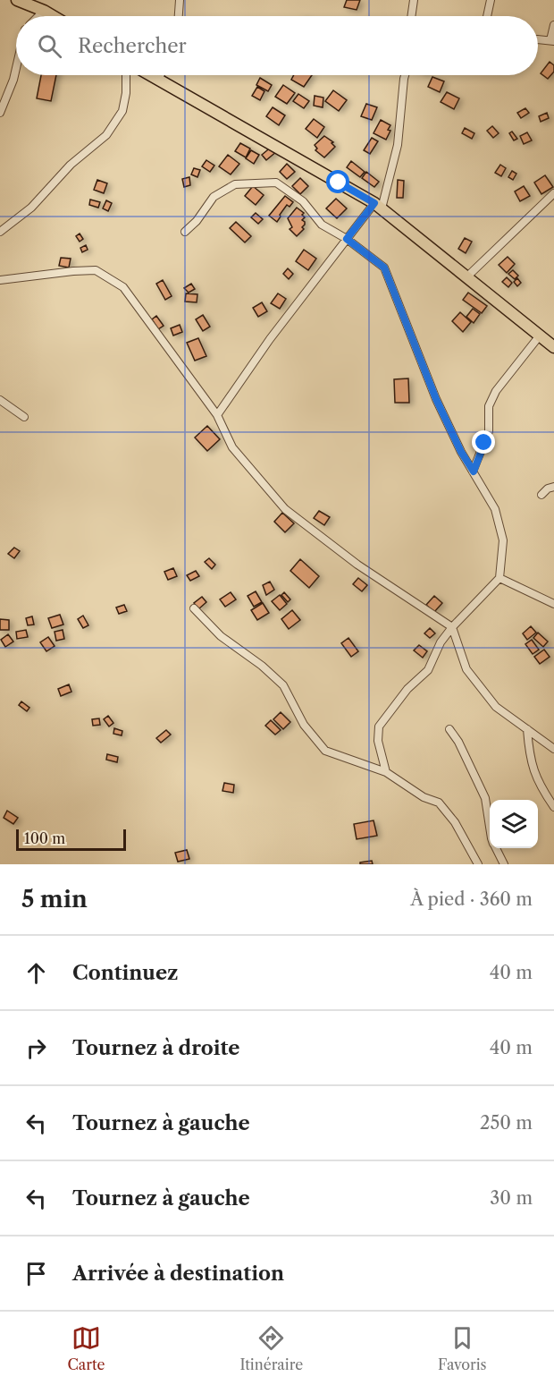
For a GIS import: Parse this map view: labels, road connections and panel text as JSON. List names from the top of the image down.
{
  "scale_bar": "100 m",
  "page": {
    "search": "Rechercher",
    "scale": "100 m",
    "heading": ["5 min", "À pied · 360 m"],
    "list": [
      ["Continuez", "40 m"],
      ["Tournez à droite", "40 m"],
      ["Tournez à gauche", "250 m"],
      ["Tournez à gauche", "30 m"],
      "Arrivée à destination"
    ],
    "nav": ["Carte", "Itinéraire", "Favoris"]
  }
}
